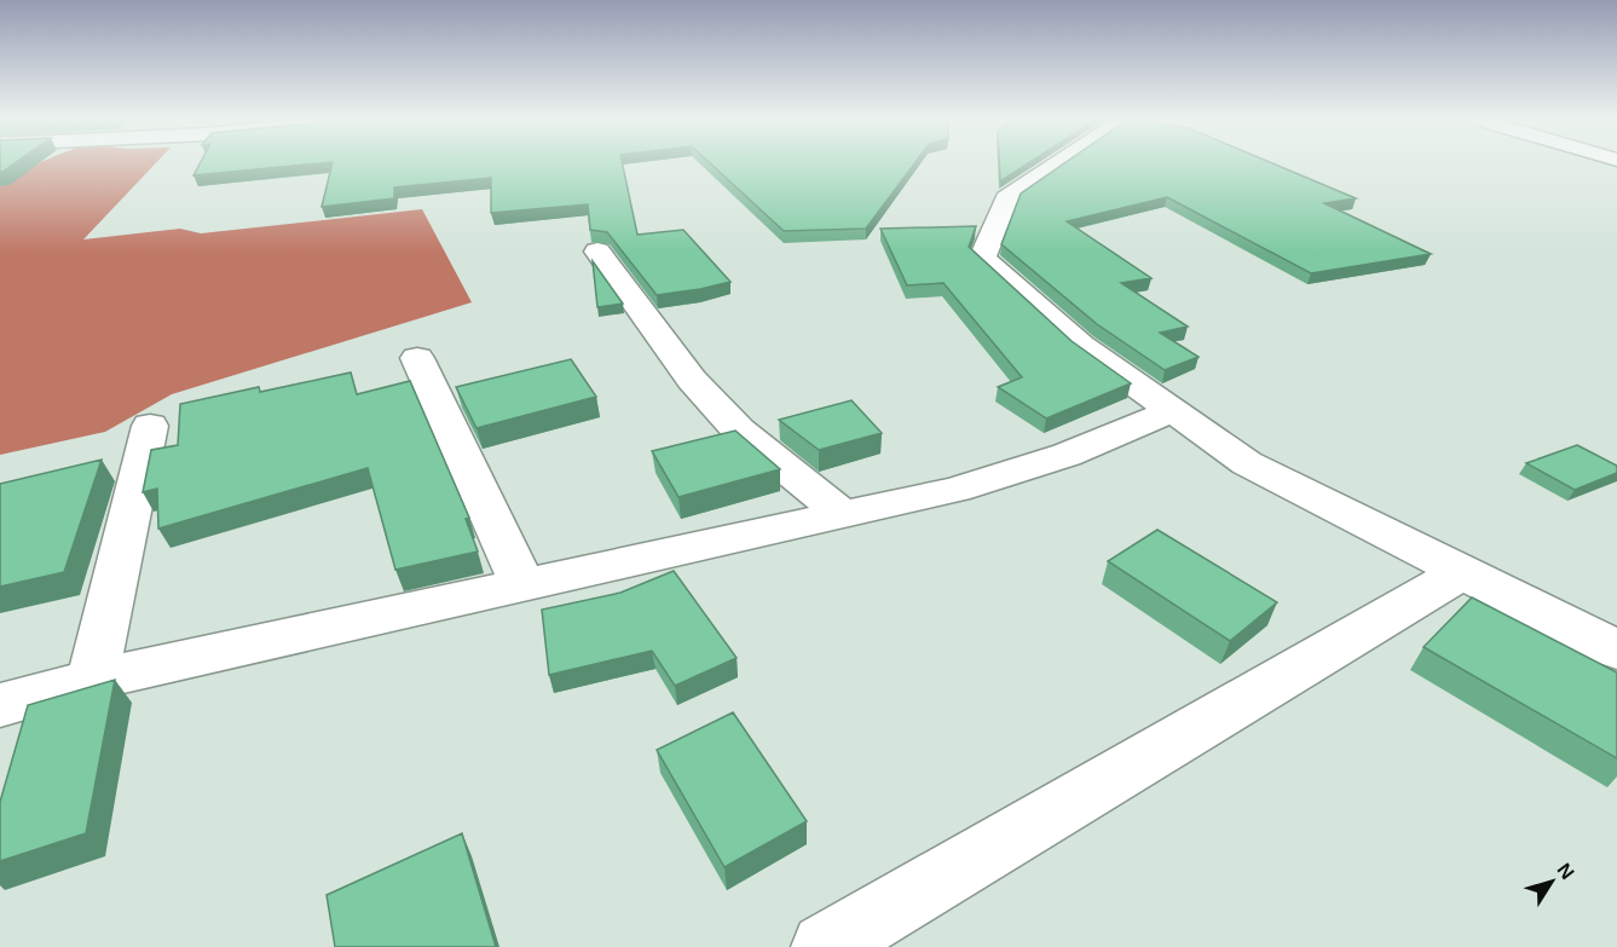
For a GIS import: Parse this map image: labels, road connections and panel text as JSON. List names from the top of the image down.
{
  "north": "top right"
}
